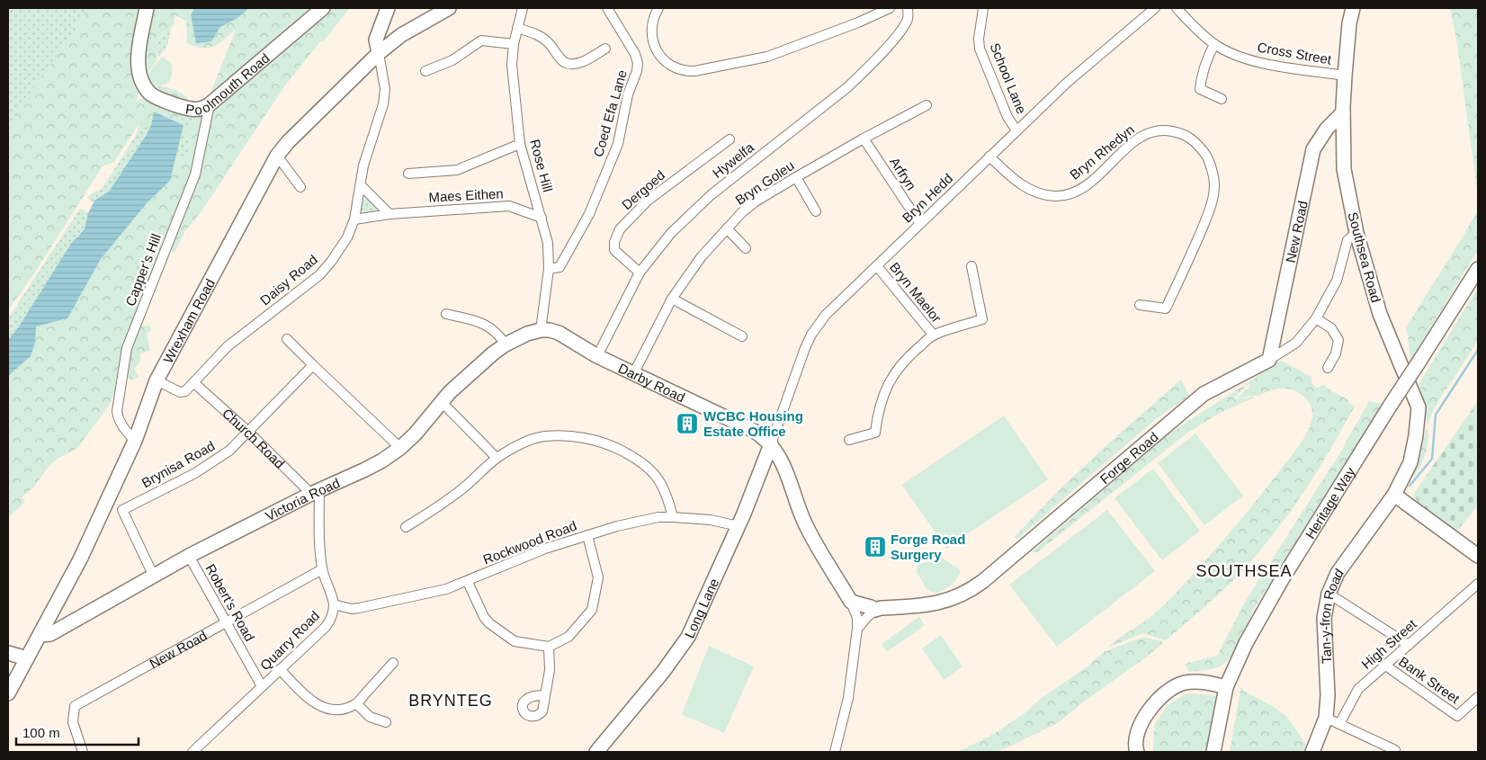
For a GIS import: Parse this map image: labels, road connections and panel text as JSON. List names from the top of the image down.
{
  "streets": {
    "street": [
      "Cross Street",
      "Poolmouth Road",
      "School Lane",
      "Coed Efa Lane",
      "Bryn Rhedyn",
      "Hywelfa",
      "Rose Hill",
      "Arfryn",
      "Bryn Goleu",
      "Dergoed",
      "Maes Eithen",
      "Bryn Hedd",
      "New Road",
      "Southsea Road",
      "Capper's Hill",
      "Daisy Road",
      "Bryn Maelor",
      "Wrexham Road",
      "Darby Road",
      "Church Road",
      "Forge Road",
      "Brynisa Road",
      "Victoria Road",
      "Heritage Way",
      "Rockwood Road",
      "Robert's Road",
      "Long Lane",
      "Tan-y-fron Road",
      "Quarry Road",
      "High Street",
      "Bank Street"
    ]
  },
  "crossings": [
    ["Cross Street", "Southsea Road"],
    ["Poolmouth Road", "Capper's Hill"],
    ["School Lane", "Bryn Hedd"],
    ["Coed Efa Lane", "Rose Hill"],
    ["Bryn Rhedyn", "Bryn Hedd"],
    ["Hywelfa", "Dergoed"],
    ["Hywelfa", "Darby Road"],
    ["Rose Hill", "Maes Eithen"],
    ["Rose Hill", "Darby Road"],
    ["Rose Hill", "Victoria Road"],
    ["Arfryn", "Bryn Goleu"],
    ["Arfryn", "Bryn Hedd"],
    ["Bryn Goleu", "Darby Road"],
    ["Maes Eithen", "Daisy Road"],
    ["Bryn Hedd", "Bryn Maelor"],
    ["Bryn Hedd", "Darby Road"],
    ["Bryn Hedd", "Long Lane"],
    ["New Road", "Southsea Road"],
    ["New Road", "Forge Road"],
    ["New Road", "Robert's Road"],
    ["New Road", "Quarry Road"],
    ["Southsea Road", "Forge Road"],
    ["Southsea Road", "Tan-y-fron Road"],
    ["Capper's Hill", "Wrexham Road"],
    ["Daisy Road", "Wrexham Road"],
    ["Daisy Road", "Church Road"],
    ["Wrexham Road", "Victoria Road"],
    ["Darby Road", "Forge Road"],
    ["Darby Road", "Victoria Road"],
    ["Darby Road", "Long Lane"],
    ["Church Road", "Brynisa Road"],
    ["Church Road", "Victoria Road"],
    ["Church Road", "Quarry Road"],
    ["Brynisa Road", "Victoria Road"],
    ["Victoria Road", "Robert's Road"],
    ["Victoria Road", "Quarry Road"],
    ["Rockwood Road", "Long Lane"],
    ["Rockwood Road", "Quarry Road"],
    ["Robert's Road", "Quarry Road"],
    ["High Street", "Bank Street"]
  ],
  "districts": ["SOUTHSEA", "BRYNTEG"],
  "places": {
    "building": ["WCBC Housing Estate Office", "Forge Road Surgery"]
  },
  "scale_bar": "100 m"
}
